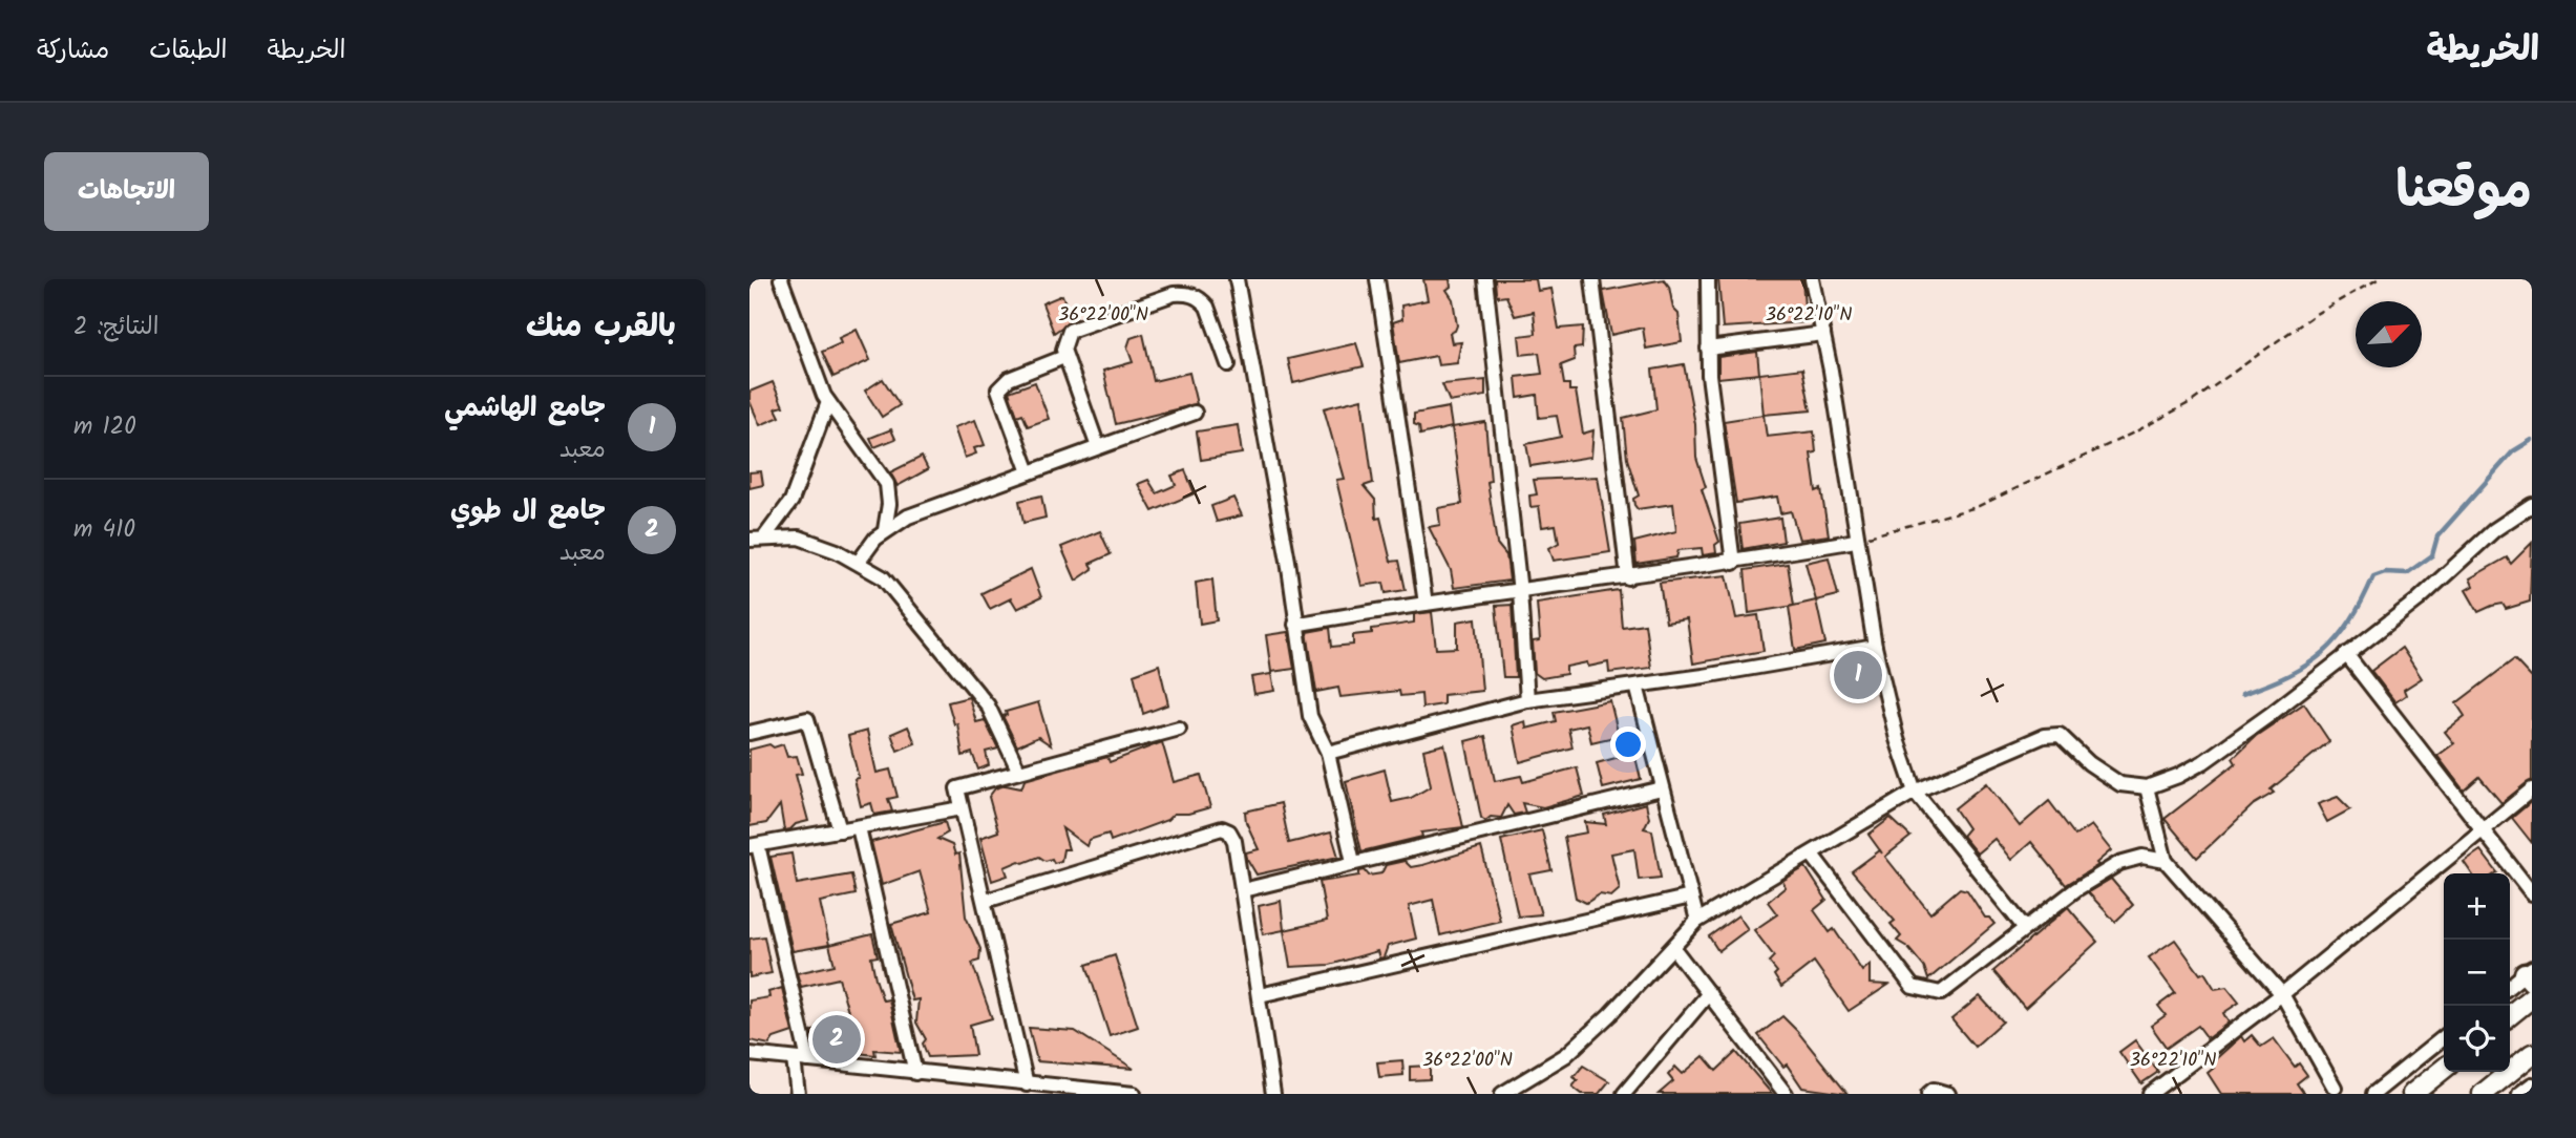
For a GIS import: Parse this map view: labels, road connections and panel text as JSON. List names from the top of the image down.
{
  "north": "top right",
  "page": {
    "header": "الخريطة",
    "nav": ["الخريطة", "الطبقات", "مشاركة"],
    "title": "موقعنا",
    "buttons": "الاتجاهات",
    "heading": ["بالقرب منك", "النتائج: 2"],
    "list": [
      {
        "mark": "1",
        "name": "جامع الهاشمي",
        "note": "معبد",
        "value": "120 m"
      },
      {
        "mark": "2",
        "name": "جامع ال طوي",
        "note": "معبد",
        "value": "410 m"
      }
    ],
    "pins": ["1", "2"],
    "map_buttons": ["+", "−"]
  },
  "coordinates": ["36°22'00\"N", "36°22'10\"N"]
}
